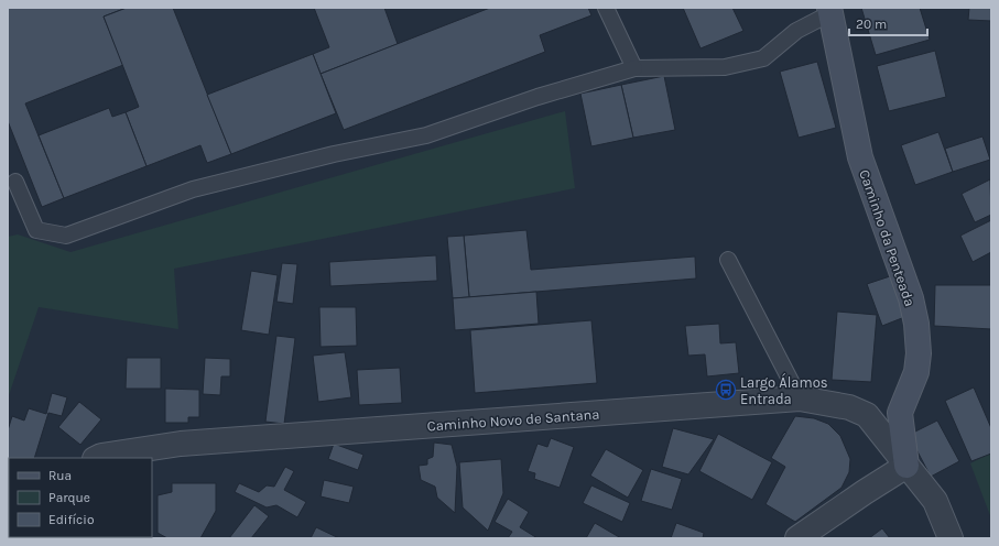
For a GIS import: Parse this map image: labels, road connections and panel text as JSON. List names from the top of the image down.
{
  "streets": {
    "street": ["Caminho da Penteada", "Caminho Novo de Santana"]
  },
  "crossings": [
    ["Caminho da Penteada", "Caminho Novo de Santana"]
  ],
  "places": {
    "bus stop": ["Largo Álamos Entrada"]
  },
  "legend": ["Rua", "Parque", "Edifício"],
  "scale_bar": "20 m"
}
